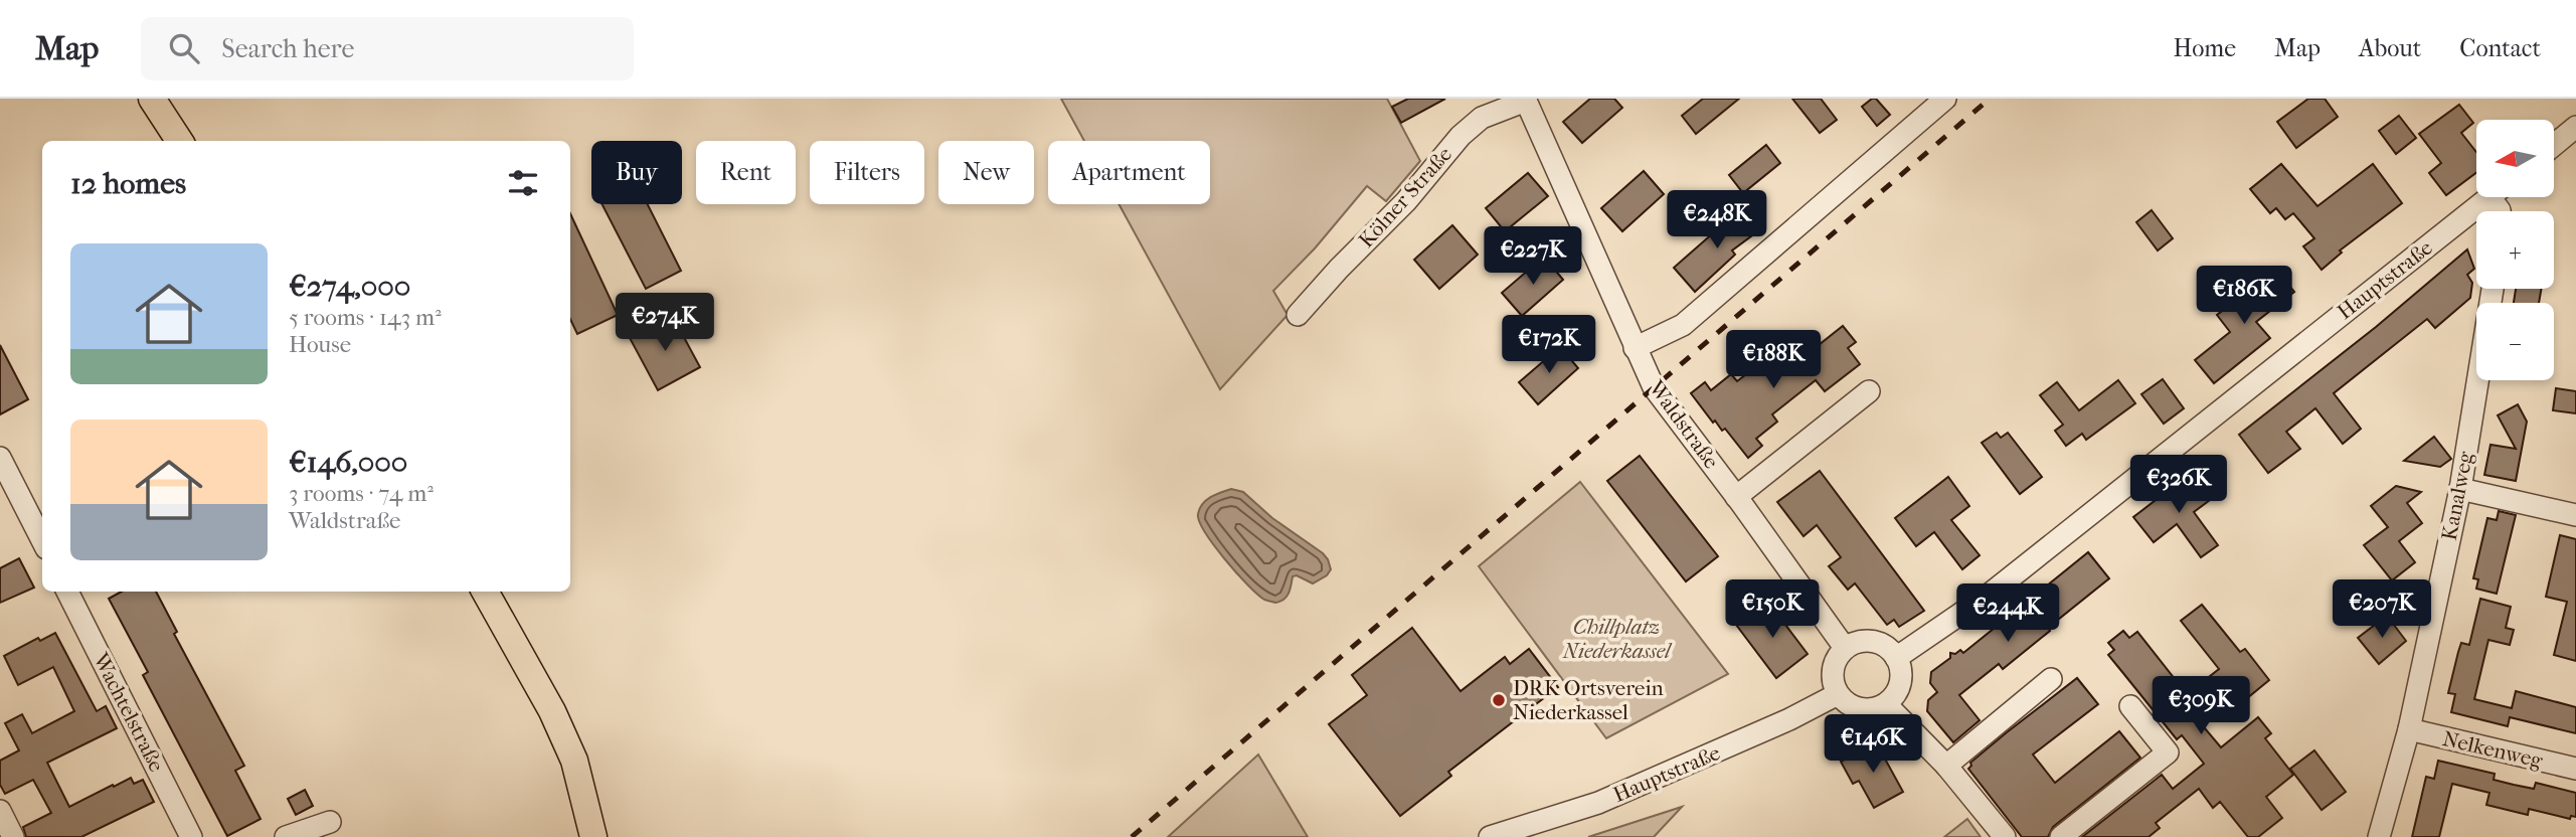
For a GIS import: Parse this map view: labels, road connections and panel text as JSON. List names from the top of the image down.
{
  "streets": {
    "street": [
      "Kölner Straße",
      "Hauptstraße",
      "Waldstraße",
      "Kanalweg",
      "Wachtelstraße",
      "Nelkenweg"
    ]
  },
  "crossings": [
    ["Kölner Straße", "Waldstraße"],
    ["Hauptstraße", "Waldstraße"],
    ["Kanalweg", "Nelkenweg"]
  ],
  "parks": ["Chillplatz Niederkassel"],
  "places": ["DRK Ortsverein Niederkassel"],
  "north": "left",
  "page": {
    "header": "Map",
    "search": "Search here",
    "nav": [
      "Home",
      "Map",
      "About",
      "Contact"
    ],
    "map_buttons": ["+", "−"],
    "chip": [
      "Buy",
      "Rent",
      "Filters",
      "New",
      "Apartment"
    ],
    "heading": "12 homes",
    "price": [
      "€248K",
      "€227K",
      "€186K",
      "€274K",
      "€172K",
      "€188K",
      "€326K",
      "€150K",
      "€207K",
      "€244K",
      "€309K",
      "€146K"
    ],
    "list": [
      {
        "name": "€274,000",
        "note": "5 rooms · 143 m² · House"
      },
      {
        "name": "€146,000",
        "note": "3 rooms · 74 m² · Waldstraße"
      }
    ]
  }
}
